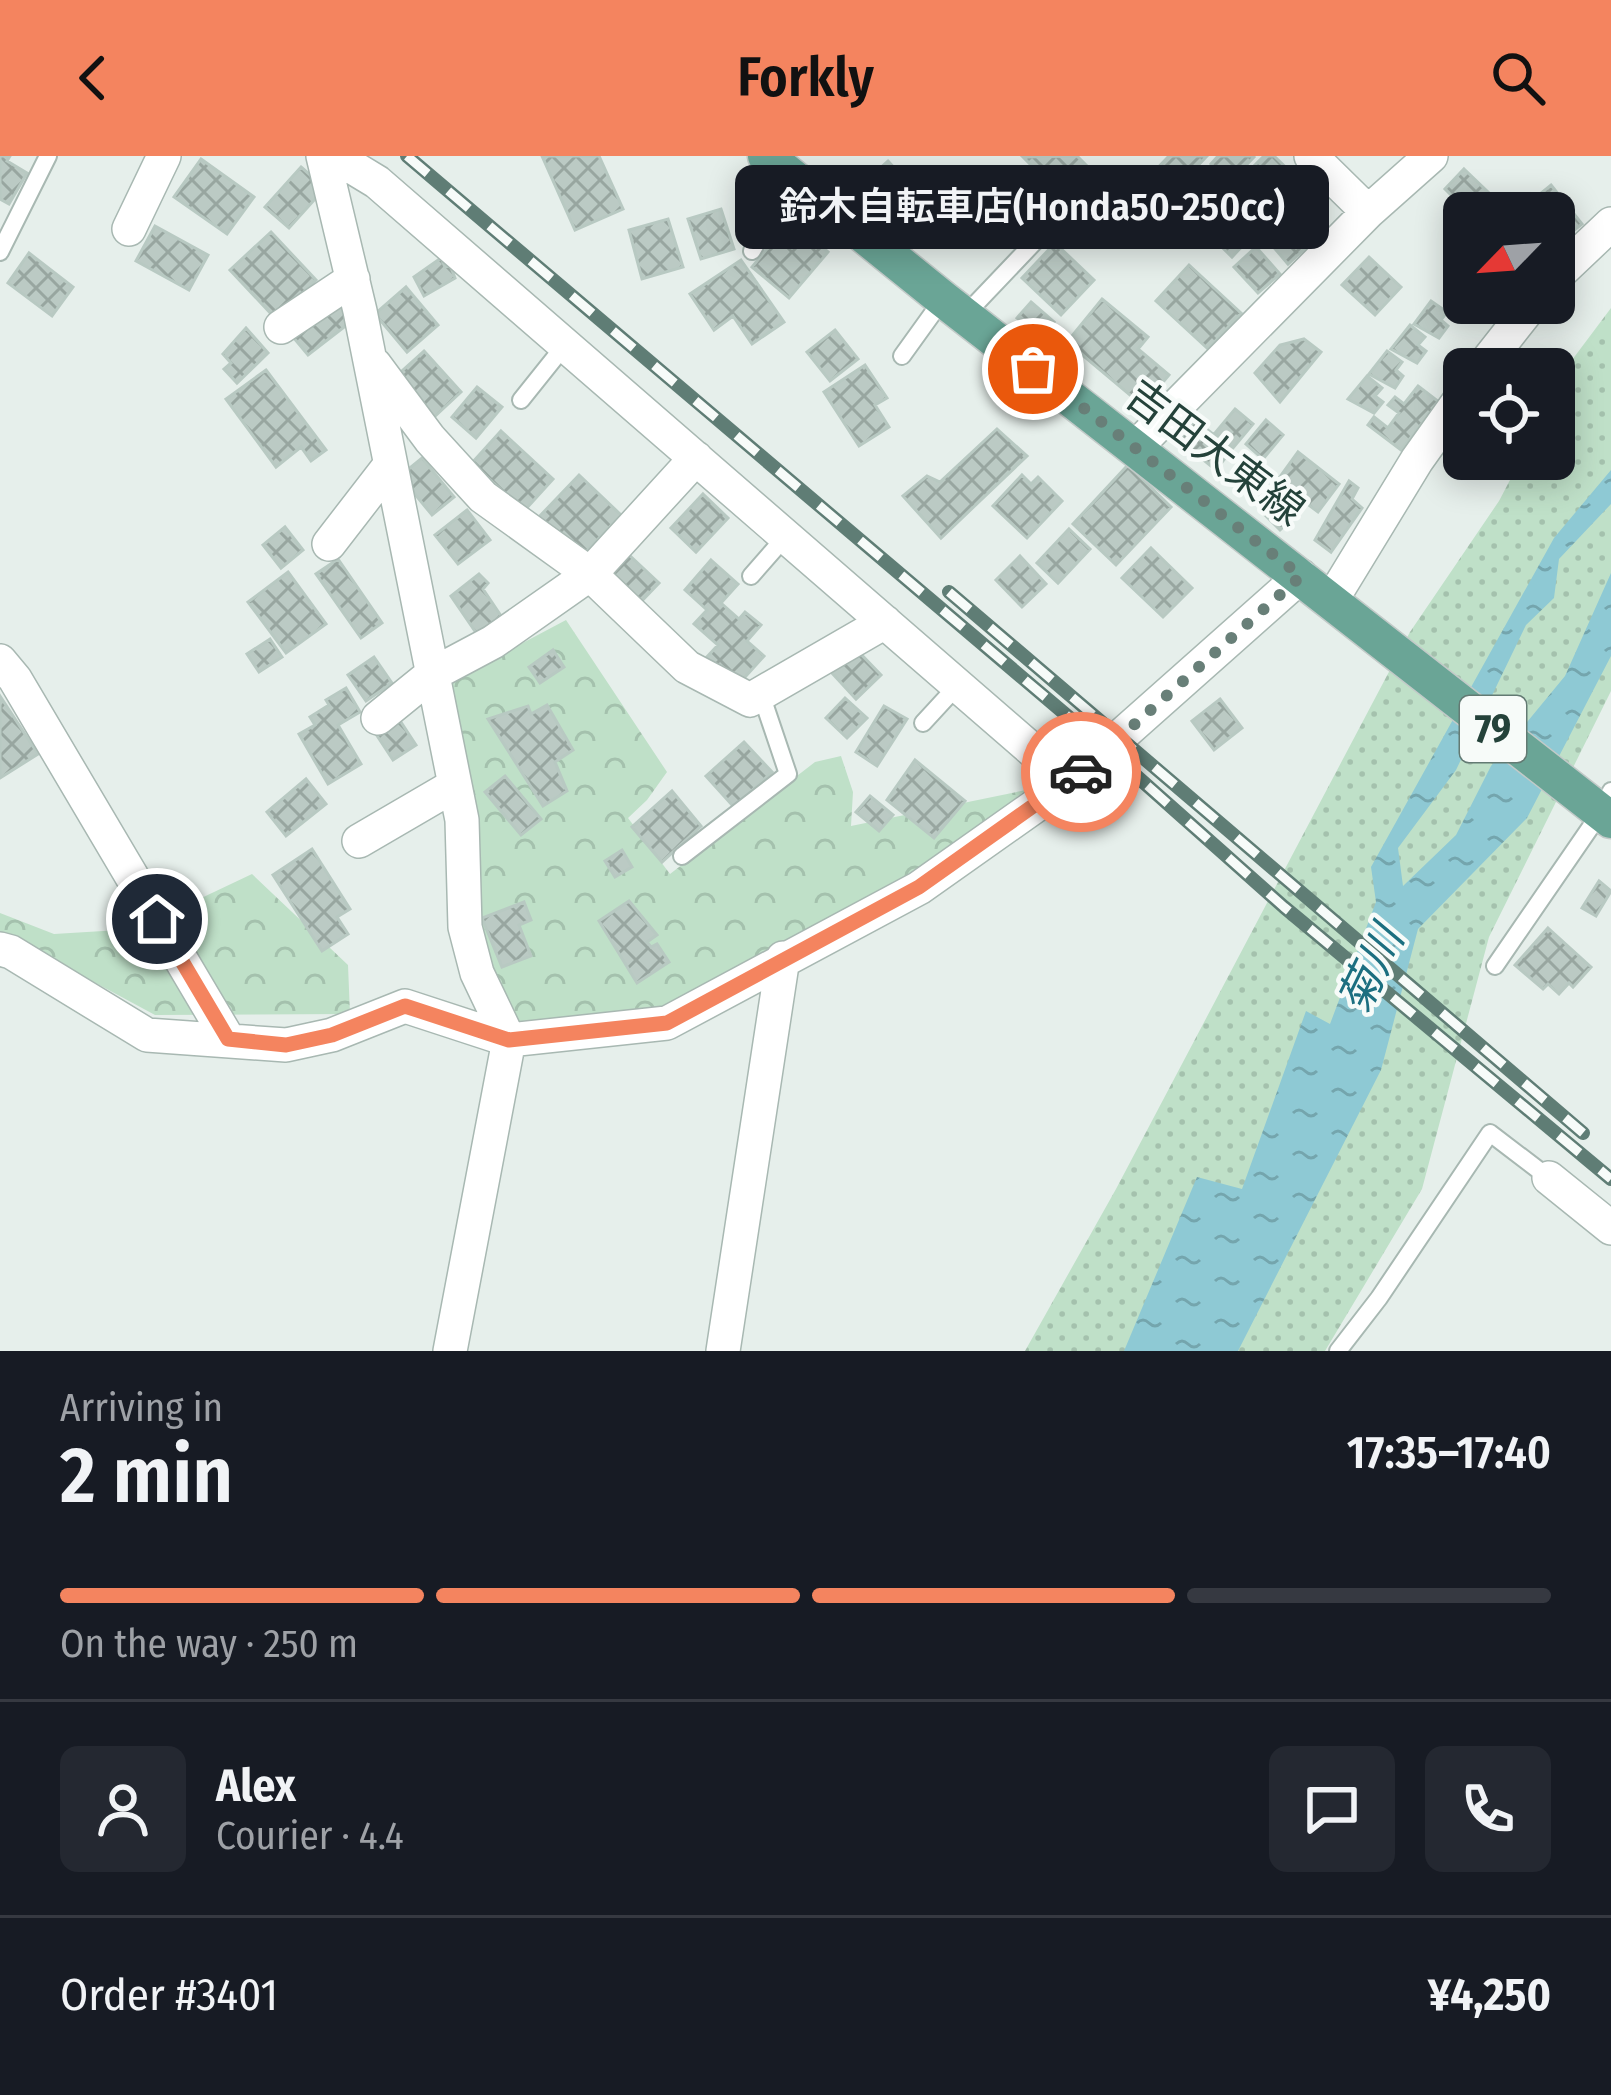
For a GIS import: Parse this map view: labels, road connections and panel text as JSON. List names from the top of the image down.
{
  "streets": {
    "main road": ["吉田大東線", "79"]
  },
  "water": ["菊川"],
  "places": ["鈴木自転車店(Honda50-250cc)"],
  "north": "bottom left",
  "page": {
    "header": "Forkly",
    "bubble": "鈴木自転車店(Honda50-250cc)",
    "heading": ["2 min", "Arriving in", "17:35–17:40"],
    "panel": [
      "Alex",
      "Courier · 4.4",
      "Order #3401",
      "¥4,250"
    ],
    "bar": "On the way · 250 m"
  }
}
